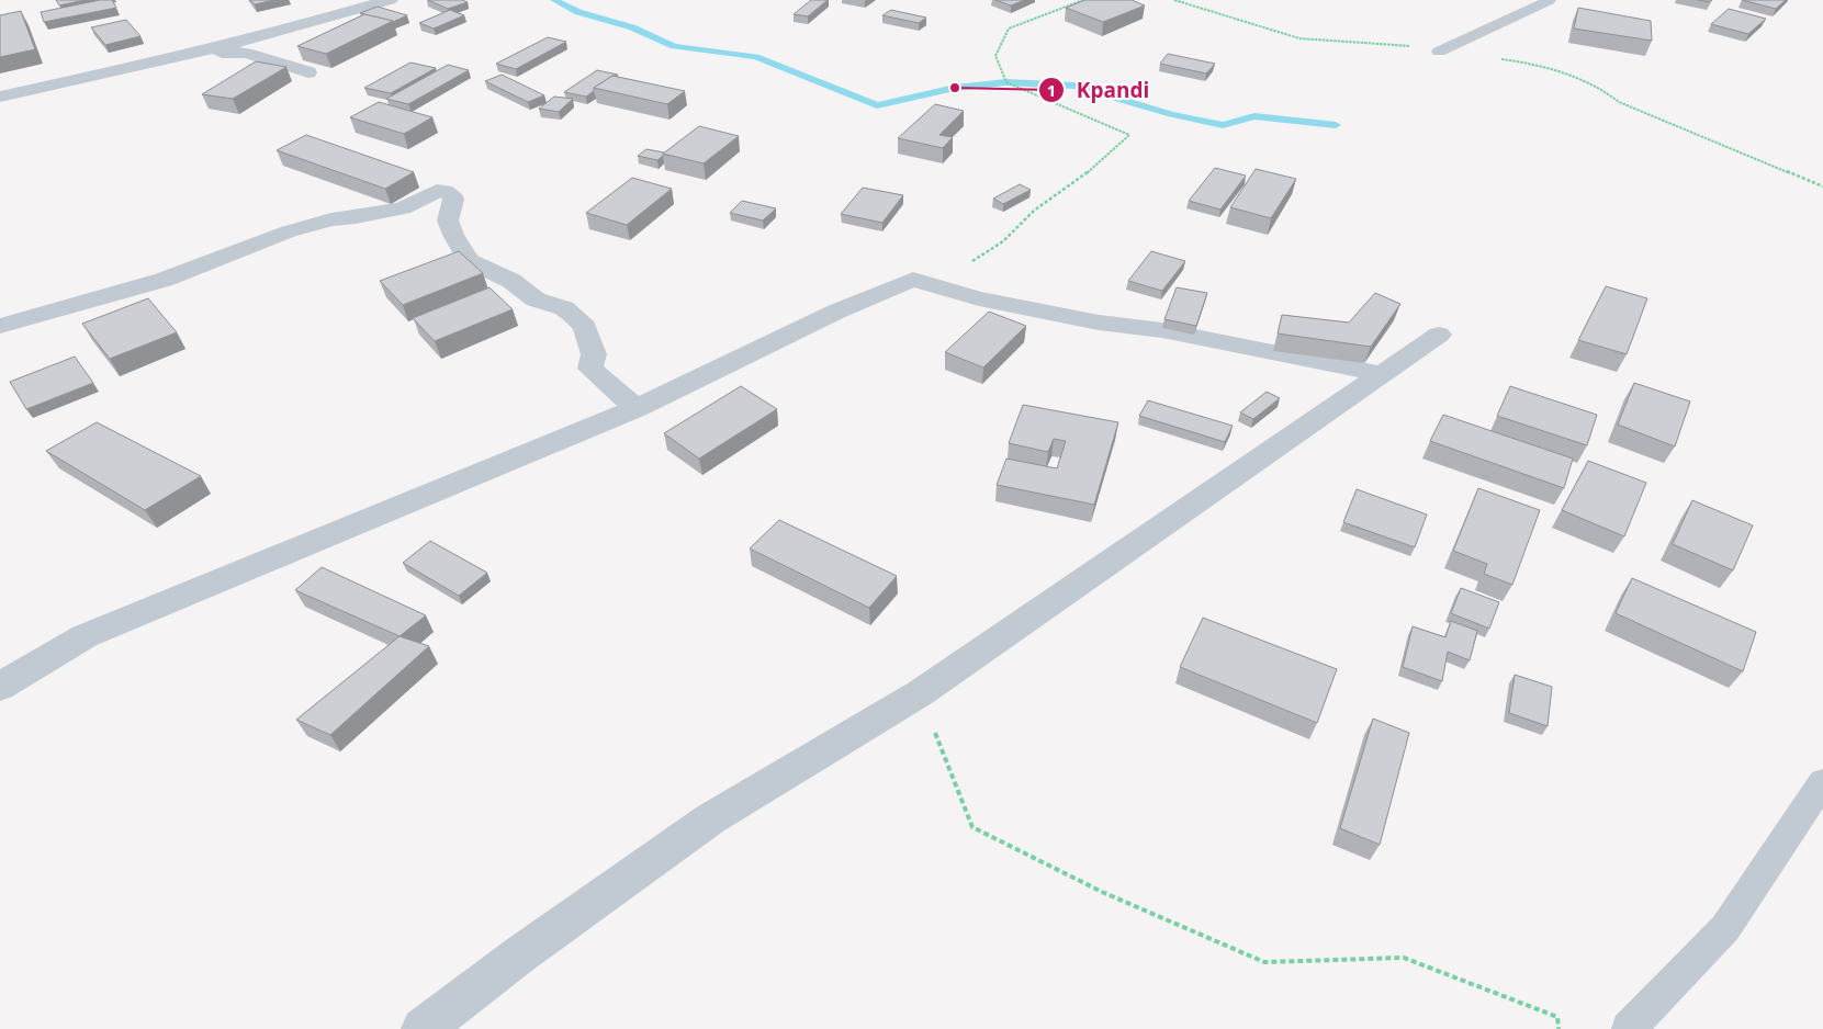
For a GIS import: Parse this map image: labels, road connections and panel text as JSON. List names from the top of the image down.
{
  "places": ["Kpandi"]
}
